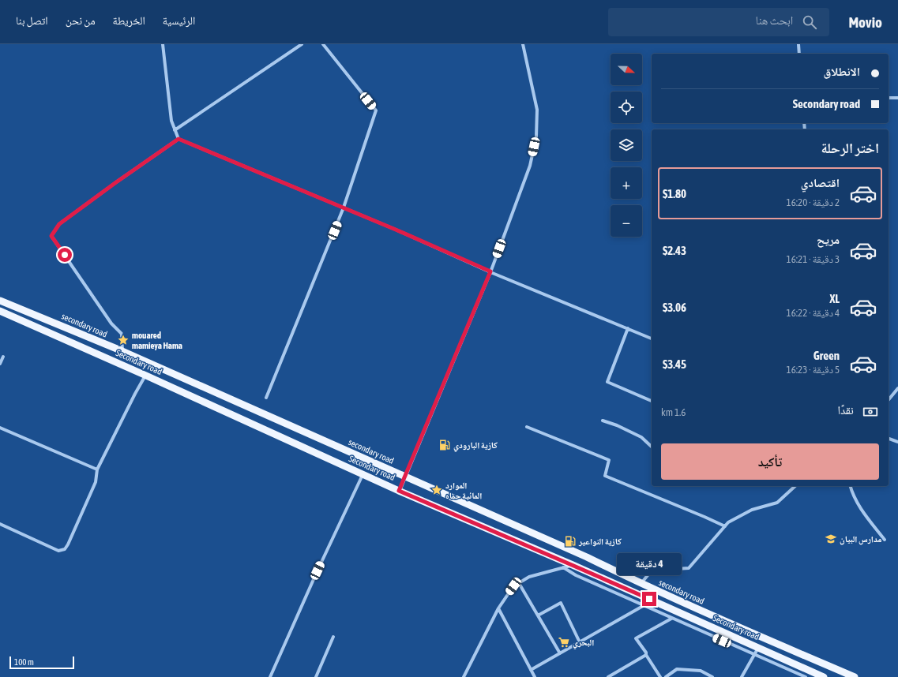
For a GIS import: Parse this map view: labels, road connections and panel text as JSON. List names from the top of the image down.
{
  "streets": {
    "main road": ["secondary road", "Secondary road"]
  },
  "places": {
    "place": ["mouared mamieya Hama", "الموارد المائية حماه"],
    "fuel station": ["كازية البارودي", "كازية النواعير"],
    "school or university": ["مدارس البيان"],
    "supermarket": ["البحري"]
  },
  "scale_bar": "100 m",
  "north": "right",
  "page": {
    "header": "Movio",
    "search": "ابحث هنا",
    "nav": [
      "الرئيسية",
      "الخريطة",
      "من نحن",
      "اتصل بنا"
    ],
    "map_buttons": ["+", "−"],
    "banner": ["الانطلاق", "Secondary road"],
    "heading": "اختر الرحلة",
    "list": [
      {
        "name": "اقتصادي",
        "note": "2 دقيقة · 16:20",
        "value": "$1.80"
      },
      {
        "name": "مريح",
        "note": "3 دقيقة · 16:21",
        "value": "$2.43"
      },
      {
        "name": "XL",
        "note": "4 دقيقة · 16:22",
        "value": "$3.06"
      },
      {
        "name": "Green",
        "note": "5 دقيقة · 16:23",
        "value": "$3.45"
      }
    ],
    "pay": ["نقدًا", "1.6 km"],
    "buttons": "تأكيد",
    "bubble": "4 دقيقة",
    "scale": "100 m"
  }
}
